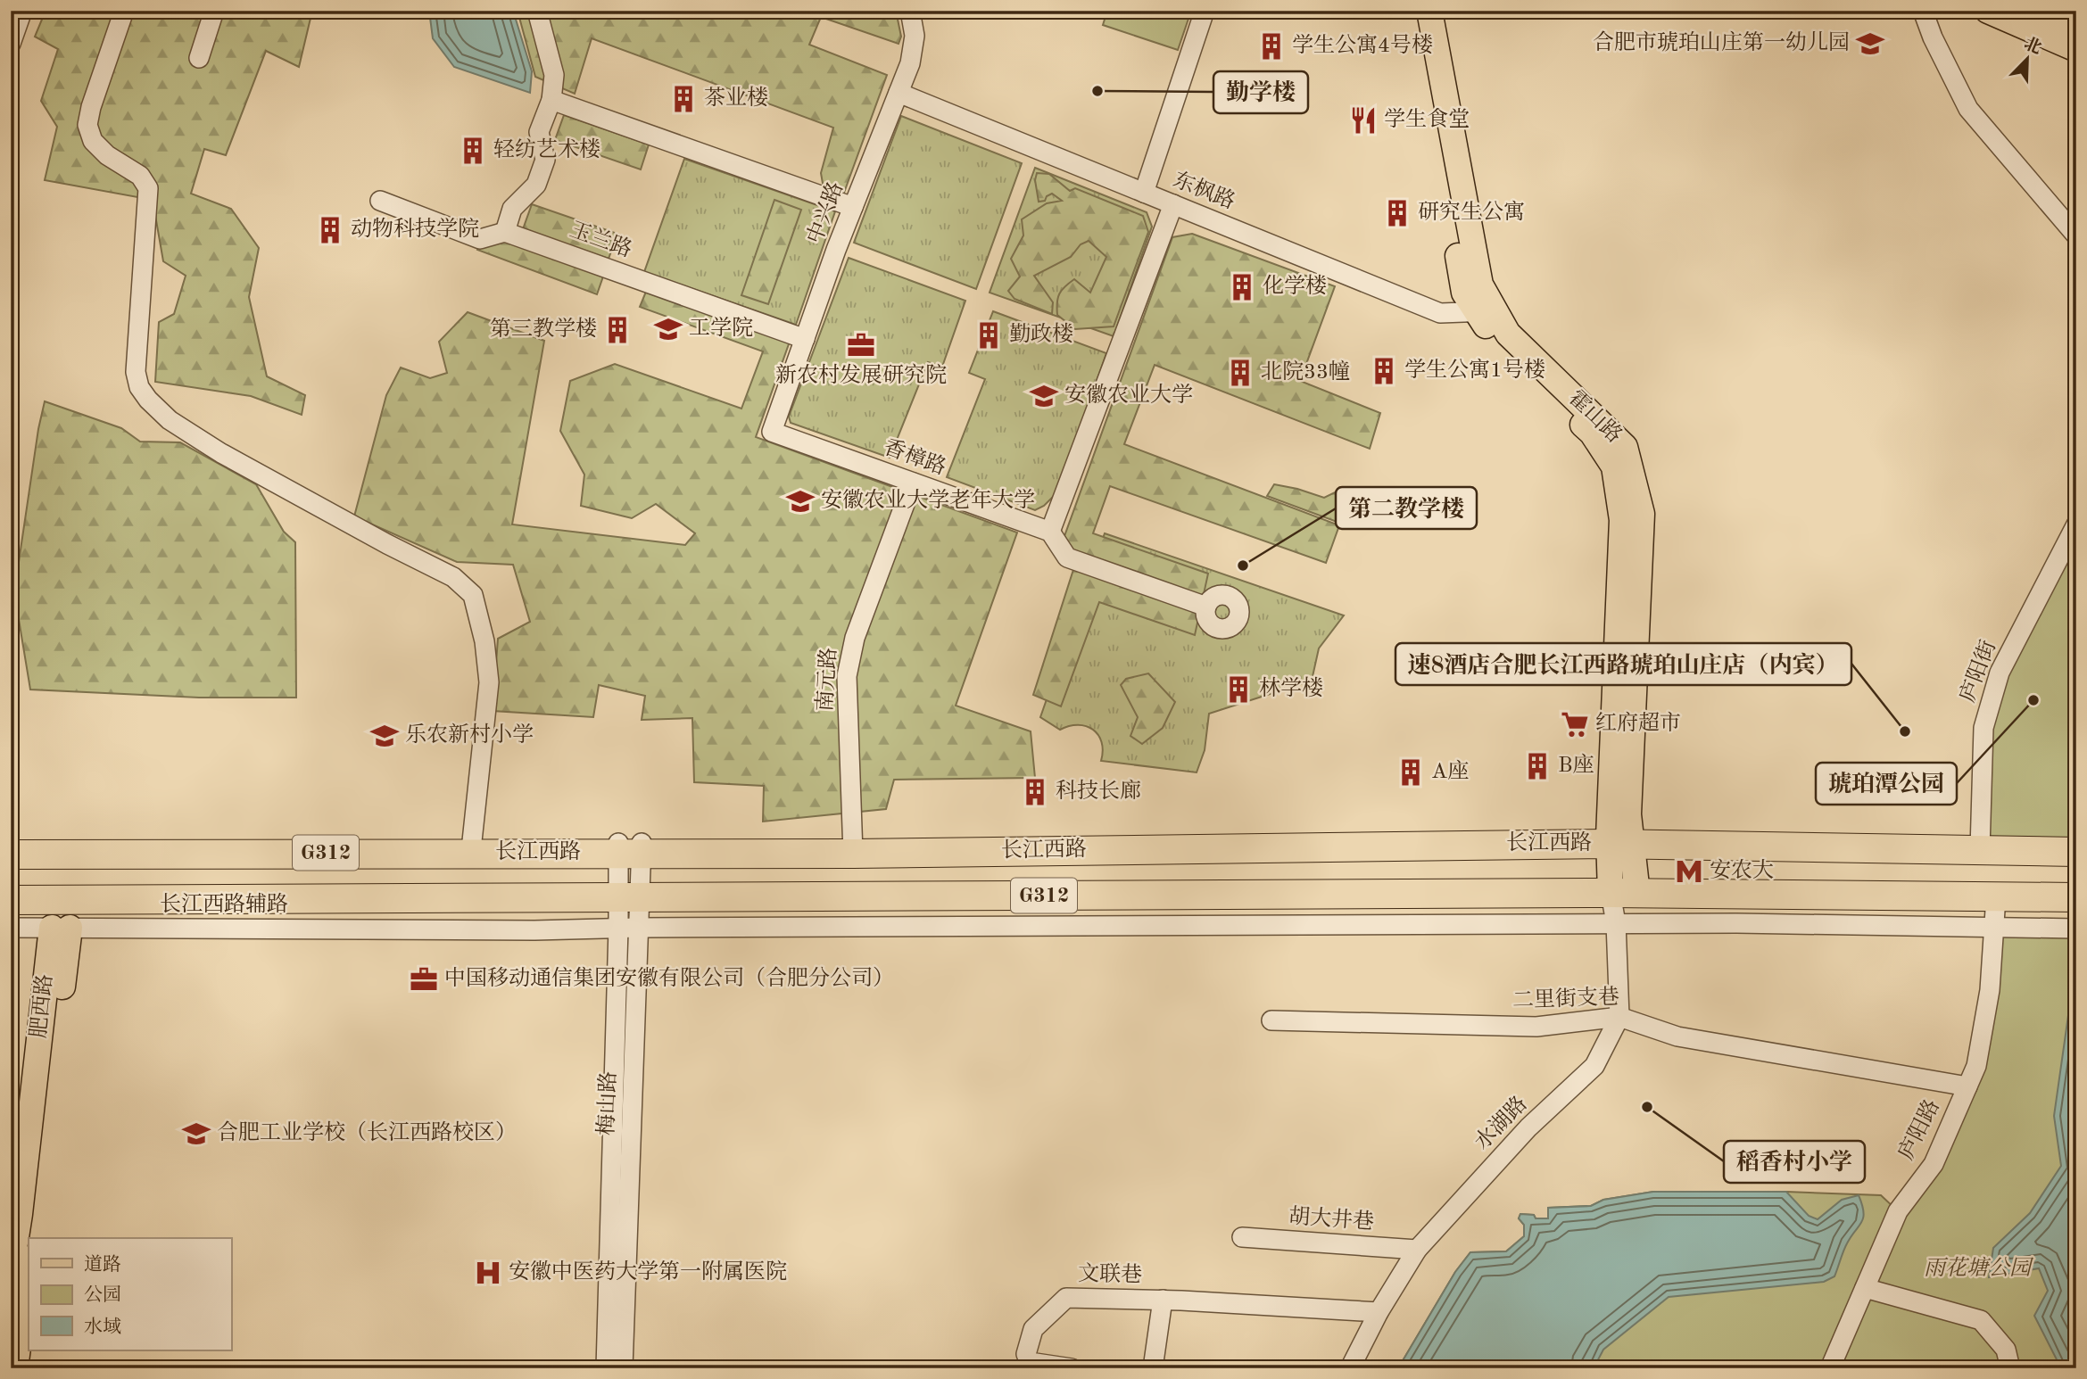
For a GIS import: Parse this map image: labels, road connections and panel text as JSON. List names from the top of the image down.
{
  "streets": {
    "highway": ["长江西路", "G312"],
    "main road": ["霍山路", "肥西路"],
    "street": [
      "东枫路",
      "中兴路",
      "玉兰路",
      "香樟路",
      "庐阳街",
      "南元路",
      "长江西路辅路",
      "二里街支巷",
      "梅山路",
      "水湖路",
      "庐阳路",
      "胡大井巷",
      "文联巷"
    ]
  },
  "crossings": [
    ["东枫路", "中兴路"],
    ["东枫路", "霍山路"],
    ["中兴路", "玉兰路"],
    ["中兴路", "香樟路"],
    ["霍山路", "长江西路"],
    ["霍山路", "水湖路"],
    ["香樟路", "南元路"],
    ["庐阳街", "长江西路"],
    ["南元路", "长江西路"],
    ["长江西路", "梅山路"],
    ["长江西路", "水湖路"],
    ["长江西路", "庐阳路"],
    ["长江西路辅路", "肥西路"],
    ["长江西路辅路", "梅山路"],
    ["长江西路辅路", "水湖路"],
    ["长江西路辅路", "庐阳路"],
    ["二里街支巷", "水湖路"],
    ["二里街支巷", "庐阳路"],
    ["水湖路", "胡大井巷"],
    ["水湖路", "文联巷"]
  ],
  "parks": ["雨花塘公园"],
  "places": {
    "school or university": [
      "合肥市琥珀山庄第一幼儿园",
      "工学院",
      "安徽农业大学",
      "安徽农业大学老年大学",
      "乐农新村小学",
      "合肥工业学校（长江西路校区）"
    ],
    "building": [
      "学生公寓4号楼",
      "茶业楼",
      "轻纺艺术楼",
      "研究生公寓",
      "动物科技学院",
      "化学楼",
      "第三教学楼",
      "勤政楼",
      "学生公寓1号楼",
      "北院33幢",
      "林学楼",
      "B座",
      "A座",
      "科技长廊"
    ],
    "other": [
      "勤学楼",
      "第二教学楼",
      "琥珀潭公园",
      "速8酒店合肥长江西路琥珀山庄店（内宾）",
      "稻香村小学"
    ],
    "restaurant": ["学生食堂"],
    "office": ["新农村发展研究院", "中国移动通信集团安徽有限公司（合肥分公司）"],
    "supermarket": ["红府超市"],
    "metro station": ["安农大"],
    "hospital": ["安徽中医药大学第一附属医院"]
  },
  "legend": ["道路", "公园", "水域"],
  "north": "top right"
}
